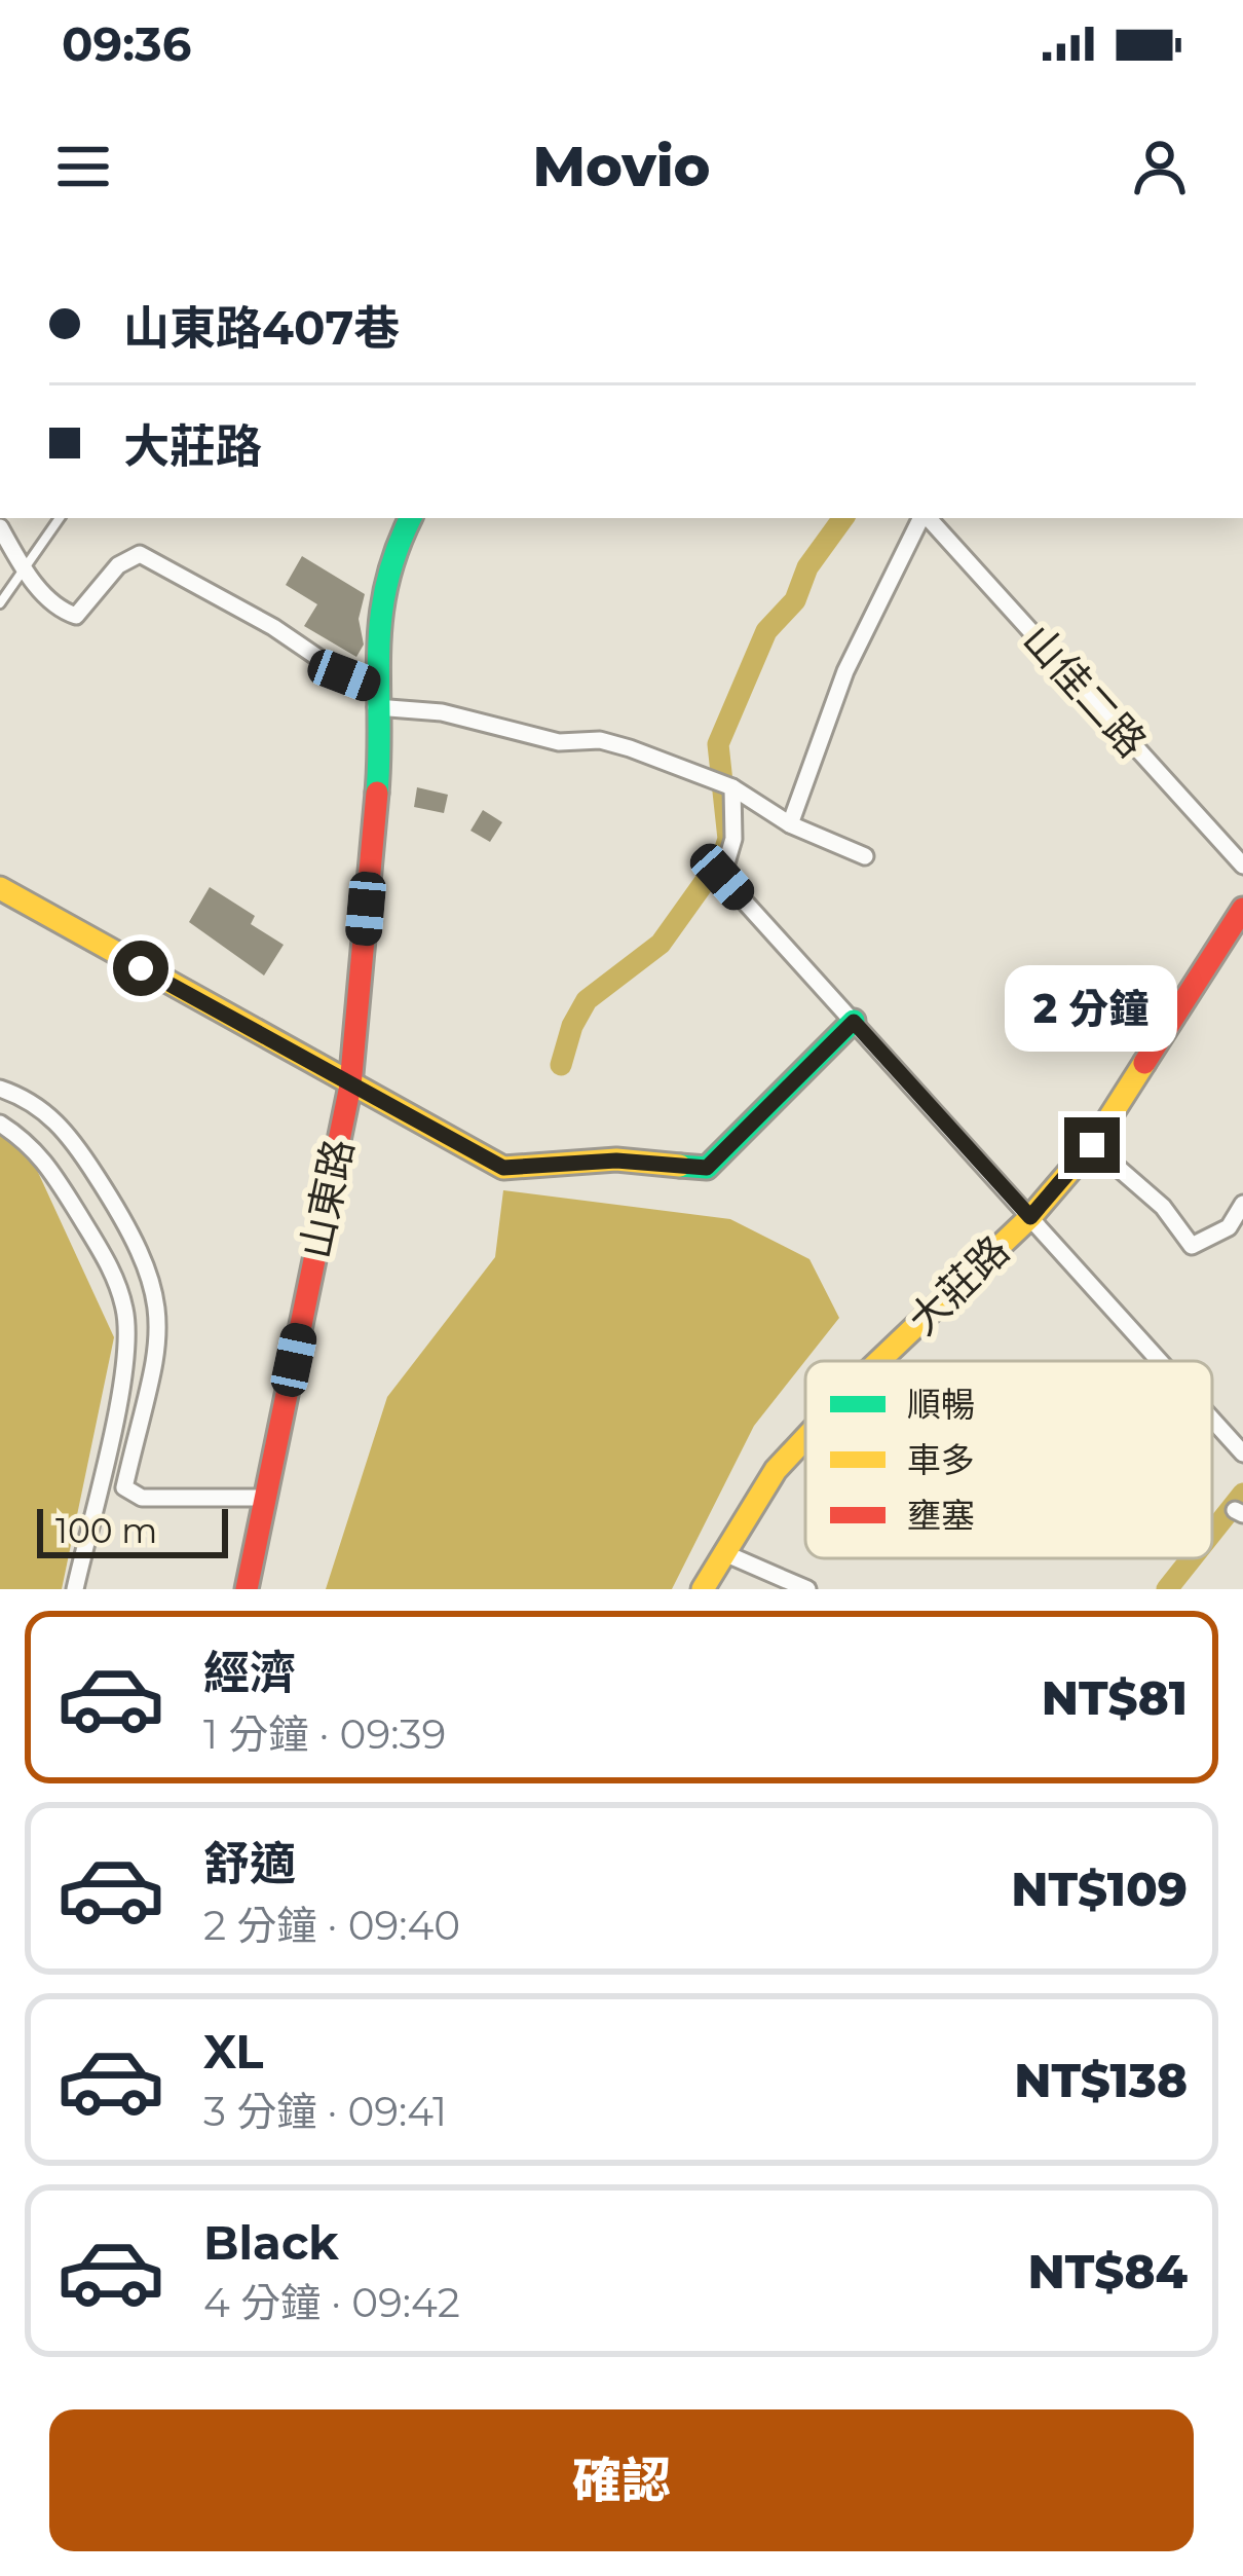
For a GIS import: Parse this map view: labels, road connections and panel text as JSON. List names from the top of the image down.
{
  "streets": {
    "street": ["山佳二路", "山東路", "大莊路"]
  },
  "legend": ["順暢", "車多", "壅塞"],
  "scale_bar": "100 m",
  "page": {
    "status": "09:36",
    "header": "Movio",
    "banner": ["山東路407巷", "大莊路"],
    "bubble": "2 分鐘",
    "scale": "100 m",
    "list": [
      {
        "name": "經濟",
        "note": "1 分鐘 · 09:39",
        "value": "NT$81"
      },
      {
        "name": "舒適",
        "note": "2 分鐘 · 09:40",
        "value": "NT$109"
      },
      {
        "name": "XL",
        "note": "3 分鐘 · 09:41",
        "value": "NT$138"
      },
      {
        "name": "Black",
        "note": "4 分鐘 · 09:42",
        "value": "NT$84"
      }
    ],
    "buttons": "確認"
  }
}
